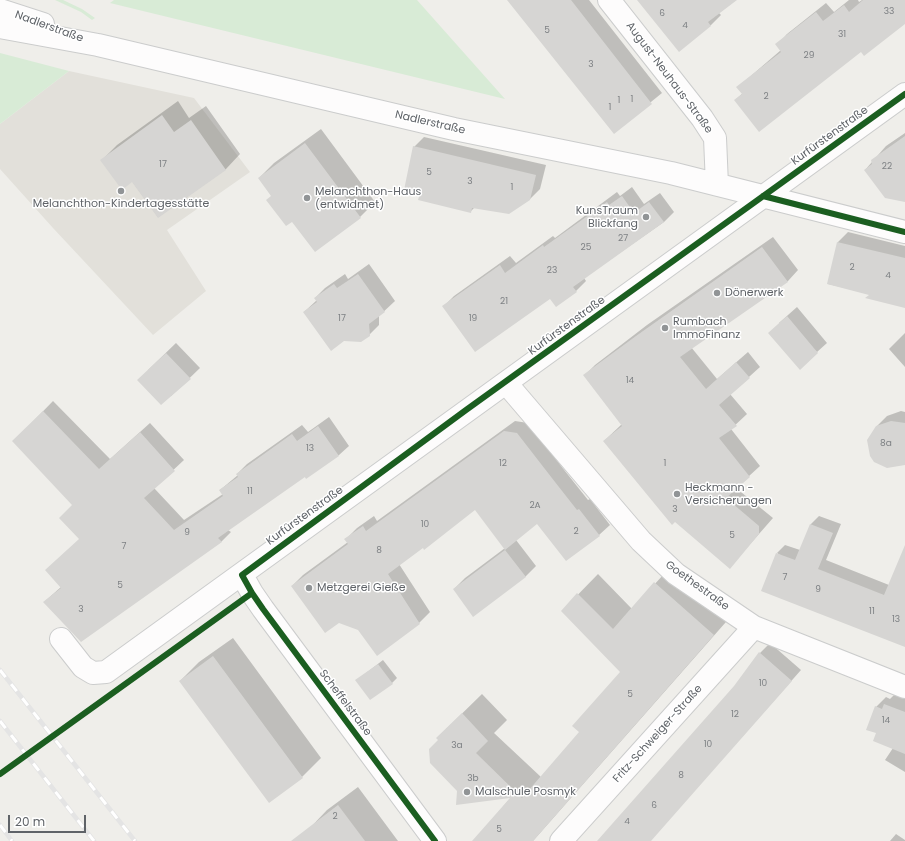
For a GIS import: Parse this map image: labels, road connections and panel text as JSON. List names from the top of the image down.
{
  "streets": {
    "street": [
      "Nadlerstraße",
      "August-Neuhaus-Straße",
      "Kurfürstenstraße",
      "Goethestraße",
      "Scheffelstraße",
      "Fritz-Schweiger-Straße"
    ]
  },
  "crossings": [
    ["Nadlerstraße", "August-Neuhaus-Straße"],
    ["Nadlerstraße", "Kurfürstenstraße"],
    ["Kurfürstenstraße", "Goethestraße"],
    ["Kurfürstenstraße", "Scheffelstraße"],
    ["Goethestraße", "Fritz-Schweiger-Straße"]
  ],
  "places": [
    "Melanchthon-Kindertagesstätte",
    "Melanchthon-Haus (entwidmet)",
    "KunsTraum Blickfang",
    "Dönerwerk",
    "Rumbach ImmoFinanz",
    "Heckmann - Versicherungen",
    "Metzgerei Gieße",
    "Malschule Posmyk"
  ],
  "house_numbers": [
    "33",
    "6",
    "4",
    "5",
    "31",
    "29",
    "3",
    "2",
    "1",
    "1",
    "1",
    "17",
    "22",
    "5",
    "3",
    "1",
    "27",
    "25",
    "2",
    "23",
    "4",
    "21",
    "17",
    "19",
    "14",
    "8a",
    "13",
    "12",
    "1",
    "11",
    "2A",
    "3",
    "10",
    "2",
    "9",
    "5",
    "7",
    "8",
    "7",
    "5",
    "9",
    "3",
    "11",
    "13",
    "10",
    "5",
    "12",
    "14",
    "10",
    "3a",
    "8",
    "3b",
    "6",
    "2",
    "4",
    "5"
  ],
  "scale_bar": "20 m"
}
